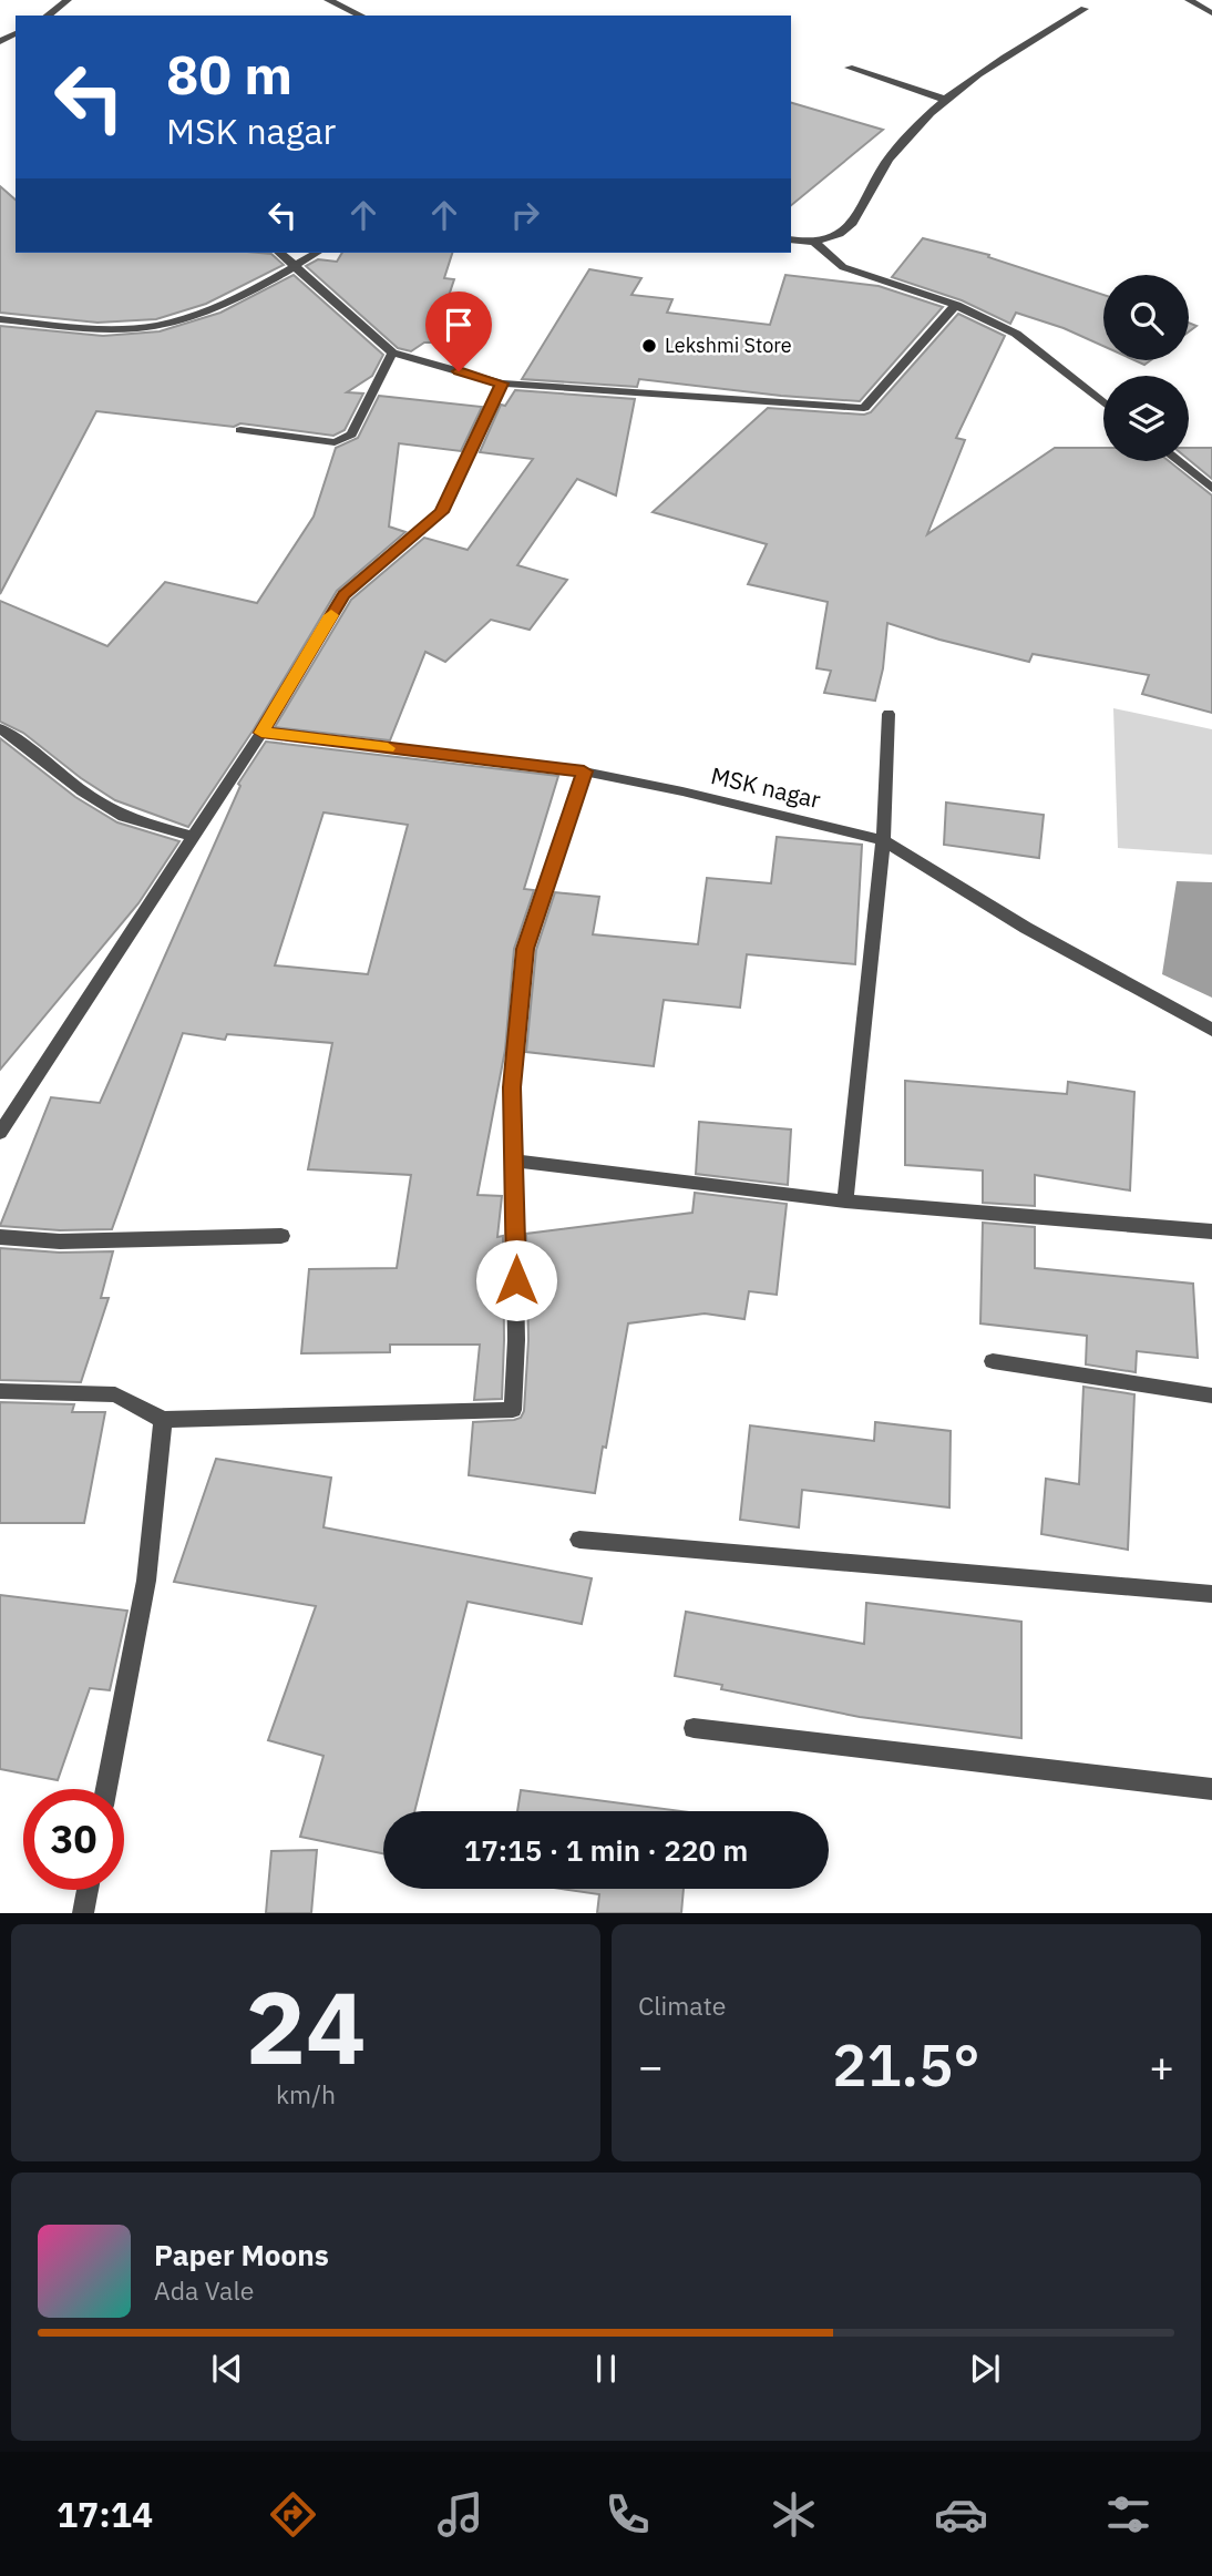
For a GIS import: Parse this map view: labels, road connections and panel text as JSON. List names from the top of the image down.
{
  "streets": {
    "street": ["MSK nagar"]
  },
  "places": ["Lekshmi Store"],
  "page": {
    "turn": ["80 m", "MSK nagar"],
    "limit": "30",
    "trip": "17:15 · 1 min · 220 m",
    "tile": [
      ["24", "km/h"],
      "Climate"
    ],
    "heat": ["−", "21.5°", "+"],
    "song": ["Paper Moons", "Ada Vale"],
    "tabs": "17:14"
  }
}
